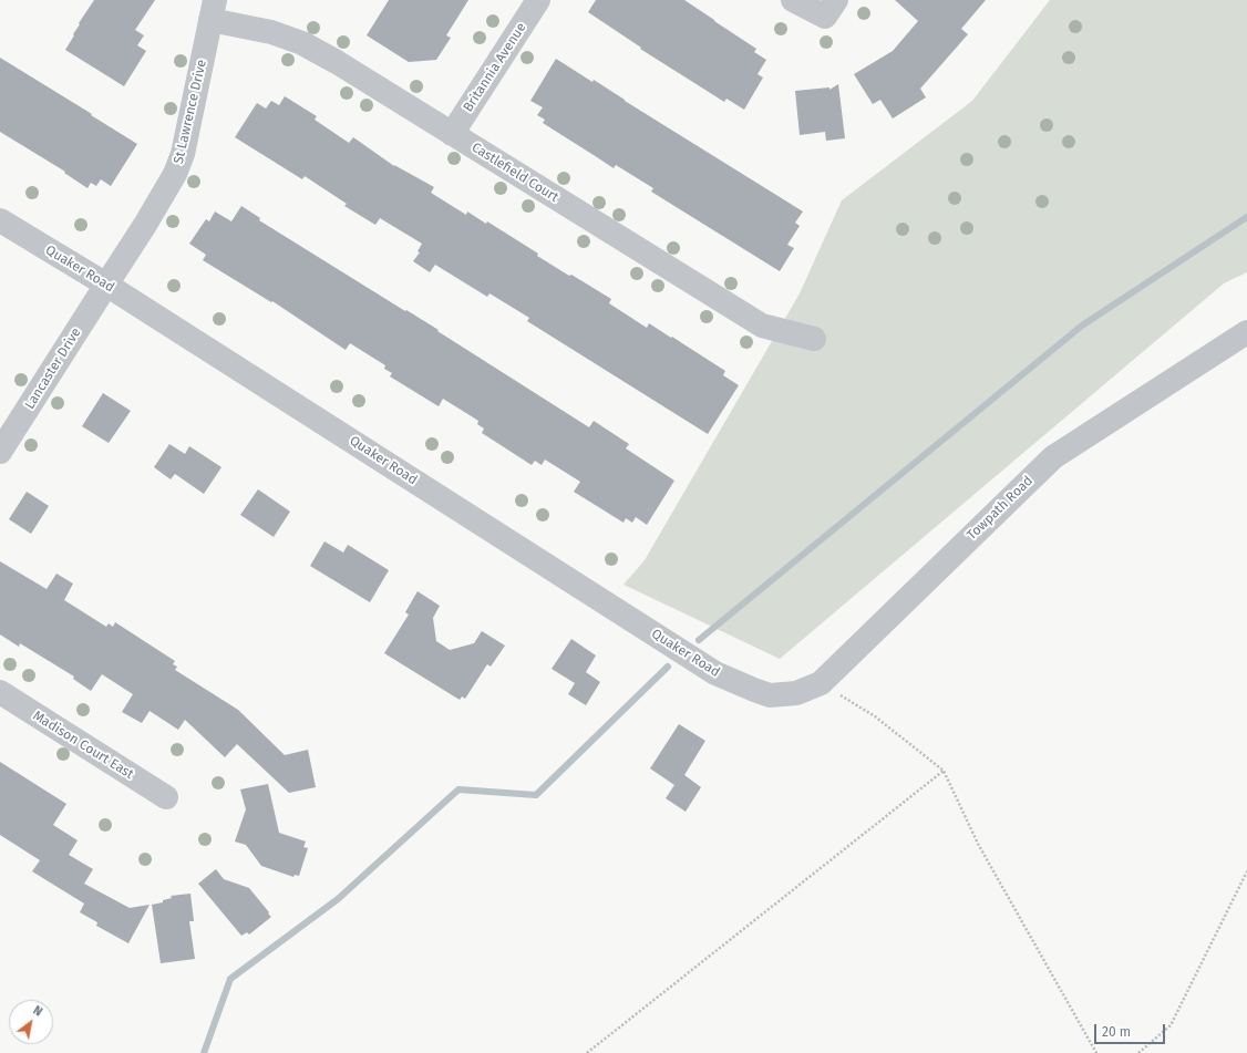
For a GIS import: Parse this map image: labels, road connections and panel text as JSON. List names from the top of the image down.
{
  "streets": {
    "street": [
      "Britannia Avenue",
      "St Lawrence Drive",
      "Castlefield Court",
      "Quaker Road",
      "Lancaster Drive",
      "Towpath Road",
      "Madison Court East"
    ]
  },
  "crossings": [
    ["Britannia Avenue", "Castlefield Court"],
    ["St Lawrence Drive", "Castlefield Court"],
    ["St Lawrence Drive", "Quaker Road"],
    ["St Lawrence Drive", "Lancaster Drive"],
    ["Quaker Road", "Lancaster Drive"],
    ["Quaker Road", "Towpath Road"]
  ],
  "scale_bar": "20 m",
  "north": "top right"
}
